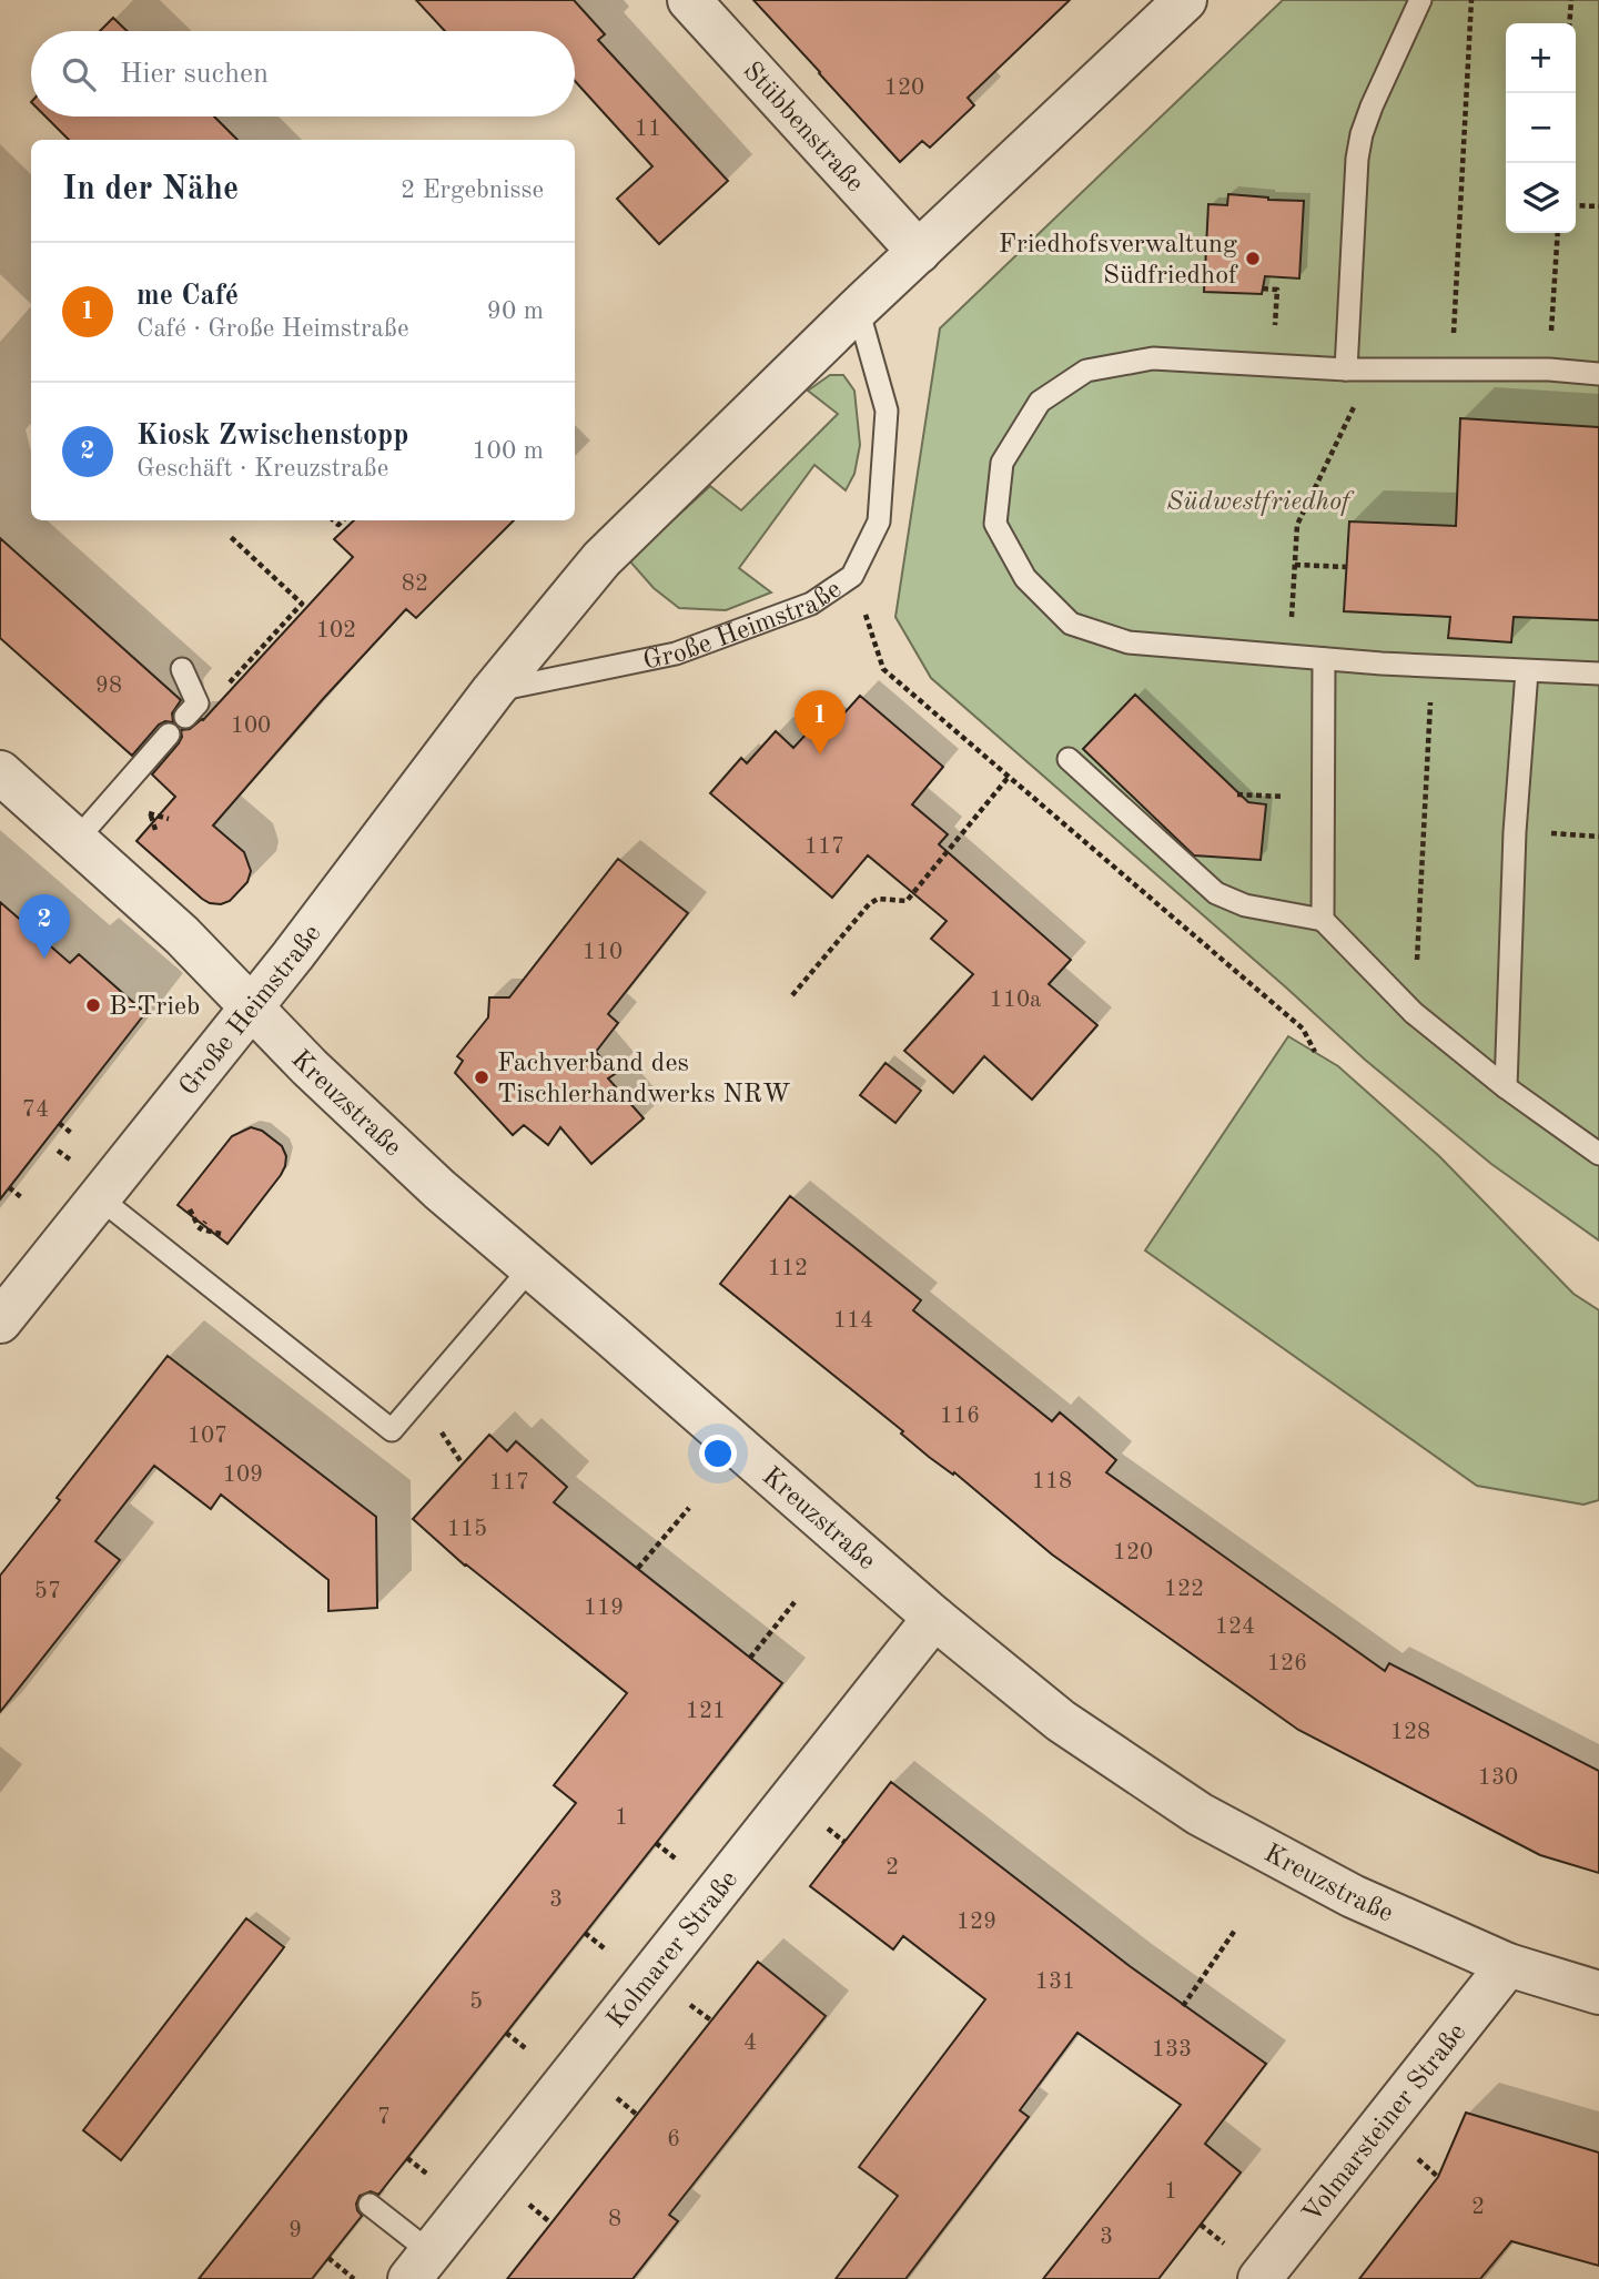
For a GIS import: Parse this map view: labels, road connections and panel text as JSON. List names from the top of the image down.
{
  "streets": {
    "street": [
      "Stübbenstraße",
      "Große Heimstraße",
      "Kreuzstraße",
      "Kolmarer Straße",
      "Volmarsteiner Straße"
    ]
  },
  "crossings": [
    ["Stübbenstraße", "Große Heimstraße"],
    ["Große Heimstraße", "Kreuzstraße"],
    ["Kreuzstraße", "Kolmarer Straße"],
    ["Kreuzstraße", "Volmarsteiner Straße"]
  ],
  "parks": ["Südwestfriedhof"],
  "places": ["Friedhofsverwaltung Südfriedhof", "B-Trieb", "Fachverband des Tischlerhandwerks NRW"],
  "house_numbers": [
    "120",
    "11",
    "82",
    "102",
    "98",
    "100",
    "117",
    "110",
    "110a",
    "74",
    "112",
    "114",
    "116",
    "107",
    "109",
    "118",
    "117",
    "115",
    "120",
    "122",
    "57",
    "119",
    "124",
    "126",
    "121",
    "128",
    "130",
    "1",
    "2",
    "3",
    "129",
    "131",
    "5",
    "4",
    "133",
    "7",
    "6",
    "1",
    "2",
    "8",
    "9",
    "3"
  ],
  "page": {
    "map_buttons": ["+", "−"],
    "search": "Hier suchen",
    "heading": ["In der Nähe", "2 Ergebnisse"],
    "list": [
      {
        "mark": "1",
        "name": "me Café",
        "note": "Café · Große Heimstraße",
        "value": "90 m"
      },
      {
        "mark": "2",
        "name": "Kiosk Zwischenstopp",
        "note": "Geschäft · Kreuzstraße",
        "value": "100 m"
      }
    ],
    "pins": ["1", "2"]
  }
}
